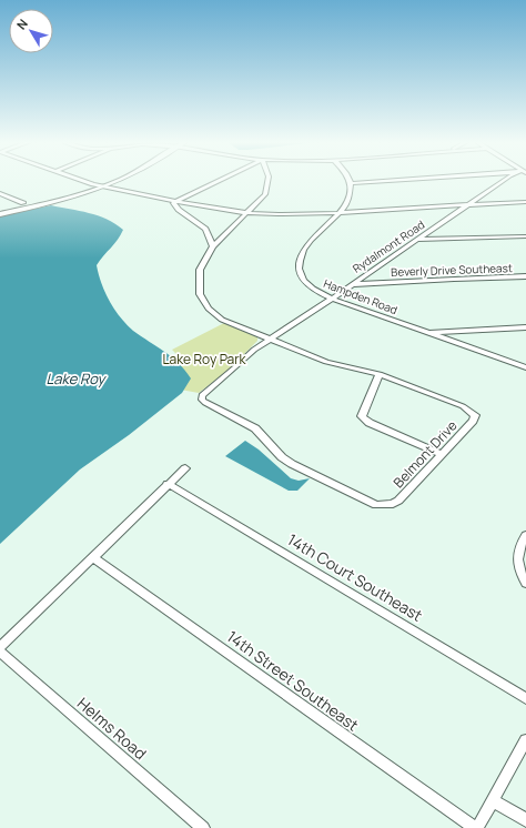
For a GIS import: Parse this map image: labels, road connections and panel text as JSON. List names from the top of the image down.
{
  "streets": {
    "street": [
      "Rydalmont Road",
      "Beverly Drive Southeast",
      "Hampden Road",
      "Belmont Drive",
      "14th Court Southeast",
      "14th Street Southeast",
      "Helms Road"
    ]
  },
  "crossings": [
    ["Rydalmont Road", "Beverly Drive Southeast"],
    ["Rydalmont Road", "Hampden Road"],
    ["Rydalmont Road", "Belmont Drive"]
  ],
  "water": ["Lake Roy"],
  "parks": ["Lake Roy Park"],
  "north": "top left"
}
